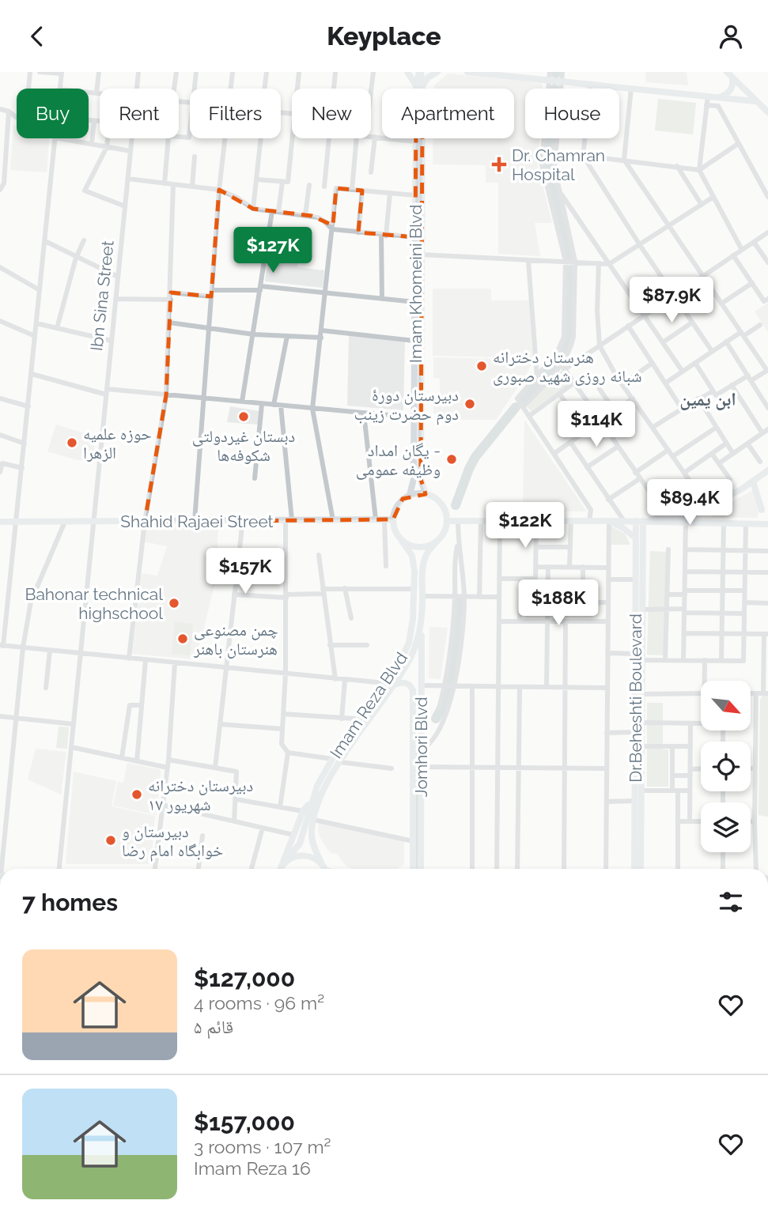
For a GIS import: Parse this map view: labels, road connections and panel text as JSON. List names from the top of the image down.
{
  "streets": {
    "main road": [
      "Imam Khomeini Blvd",
      "Shahid Rajaei Street",
      "Dr.Beheshti Boulevard",
      "Imam Reza Blvd",
      "Jomhori Blvd"
    ],
    "street": ["Ibn Sina Street"]
  },
  "crossings": [
    ["Imam Khomeini Blvd", "Shahid Rajaei Street"],
    ["Imam Khomeini Blvd", "Imam Reza Blvd"],
    ["Ibn Sina Street", "Shahid Rajaei Street"],
    ["Shahid Rajaei Street", "Imam Reza Blvd"],
    ["Imam Reza Blvd", "Jomhori Blvd"]
  ],
  "districts": ["ابن یمین"],
  "places": {
    "health": ["Dr. Chamran Hospital"],
    "other": [
      "هنرستان دخترانه شبانه روزی شهید صبوری",
      "دبیرستان دورهٔ دوم حضرت زینب",
      "دبستان غیردولتی شکوفه‌ها",
      "حوزه علمیه الزهرا",
      "یگان امداد - وظیفه عمومی",
      "Bahonar technical highschool",
      "چمن مصنوعی هنرستان باهنر",
      "دبیرستان دخترانه ۱۷ شهریور",
      "دبیرستان و خوابگاه امام رضا"
    ]
  },
  "north": "bottom right",
  "page": {
    "header": "Keyplace",
    "chip": [
      "Buy",
      "Rent",
      "Filters",
      "New",
      "Apartment",
      "House"
    ],
    "price": [
      "$127K",
      "$87.9K",
      "$114K",
      "$89.4K",
      "$122K",
      "$157K",
      "$188K"
    ],
    "heading": "7 homes",
    "list": [
      {
        "name": "$127,000",
        "note": "4 rooms · 96 m² · قائم ۵"
      },
      {
        "name": "$157,000",
        "note": "3 rooms · 107 m² · Imam Reza 16"
      }
    ]
  }
}
